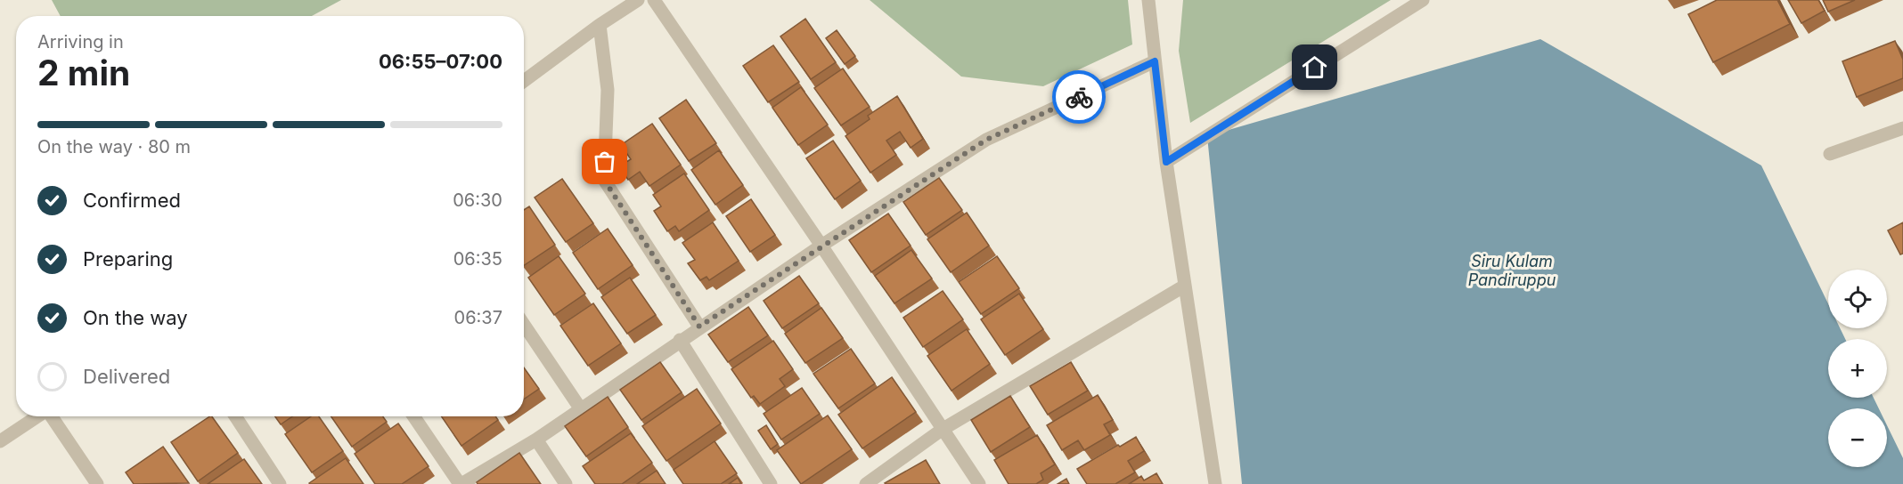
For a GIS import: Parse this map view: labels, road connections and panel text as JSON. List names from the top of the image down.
{
  "water": ["Siru Kulam Pandiruppu"],
  "page": {
    "heading": ["2 min", "Arriving in", "06:55–07:00"],
    "bar": "On the way · 80 m",
    "list": [
      ["Confirmed", "06:30"],
      ["Preparing", "06:35"],
      ["On the way", "06:37"],
      "Delivered"
    ],
    "map_buttons": ["+", "−"]
  }
}
